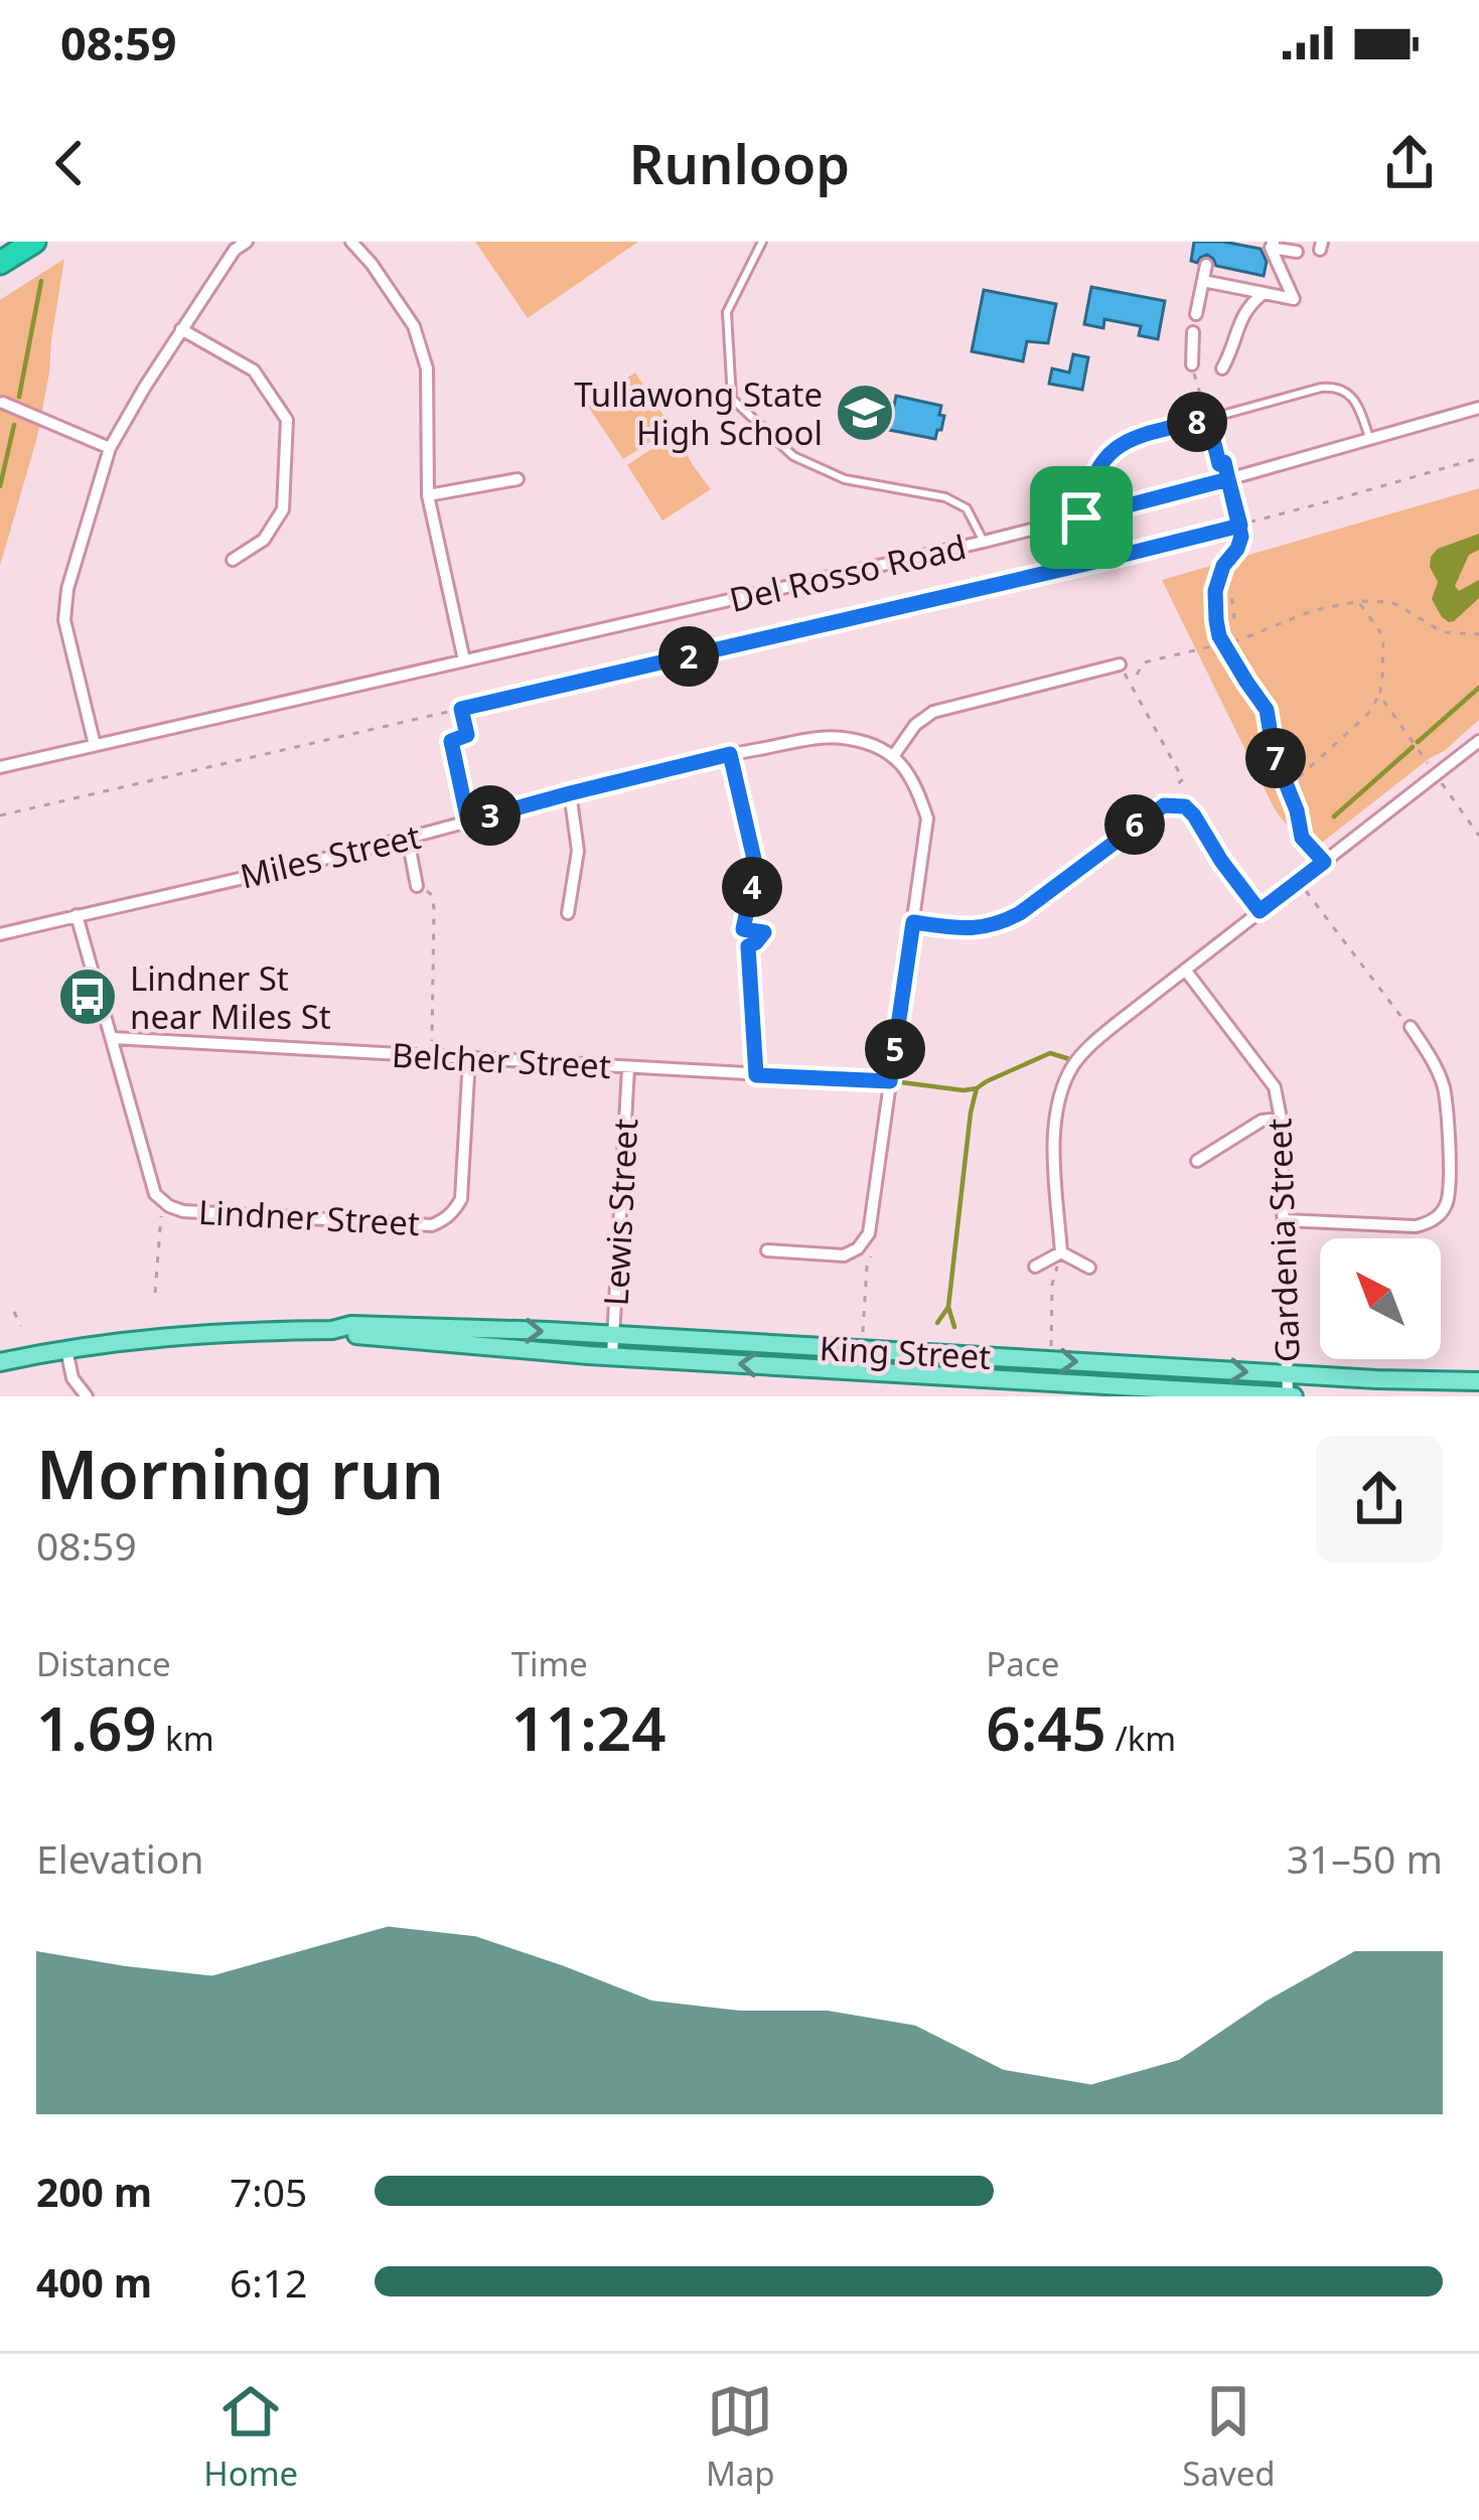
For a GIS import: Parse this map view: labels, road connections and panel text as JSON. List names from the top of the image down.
{
  "streets": {
    "main road": ["King Street"],
    "street": [
      "Del Rosso Road",
      "Miles Street",
      "Belcher Street",
      "Lewis Street",
      "Lindner Street",
      "Gardenia Street"
    ]
  },
  "crossings": [
    ["Miles Street", "Lindner Street"],
    ["Belcher Street", "Lewis Street"],
    ["Belcher Street", "Lindner Street"],
    ["Lewis Street", "King Street"],
    ["Gardenia Street", "King Street"]
  ],
  "places": {
    "school or university": ["Tullawong State High School"],
    "bus stop": ["Lindner St near Miles St"]
  },
  "north": "top left",
  "page": {
    "status": "08:59",
    "header": "Runloop",
    "pins": [
      "8",
      "2",
      "7",
      "3",
      "6",
      "4",
      "5"
    ],
    "heading": ["Morning run", "08:59"],
    "stats": [
      ["Distance", "1.69 km"],
      ["Time", "11:24"],
      ["Pace", "6:45 /km"]
    ],
    "chart": ["Elevation", "31–50 m"],
    "list": [
      {
        "name": "200 m",
        "note": "7:05"
      },
      {
        "name": "400 m",
        "note": "6:12"
      }
    ],
    "tabs": ["Home", "Map", "Saved"]
  }
}
